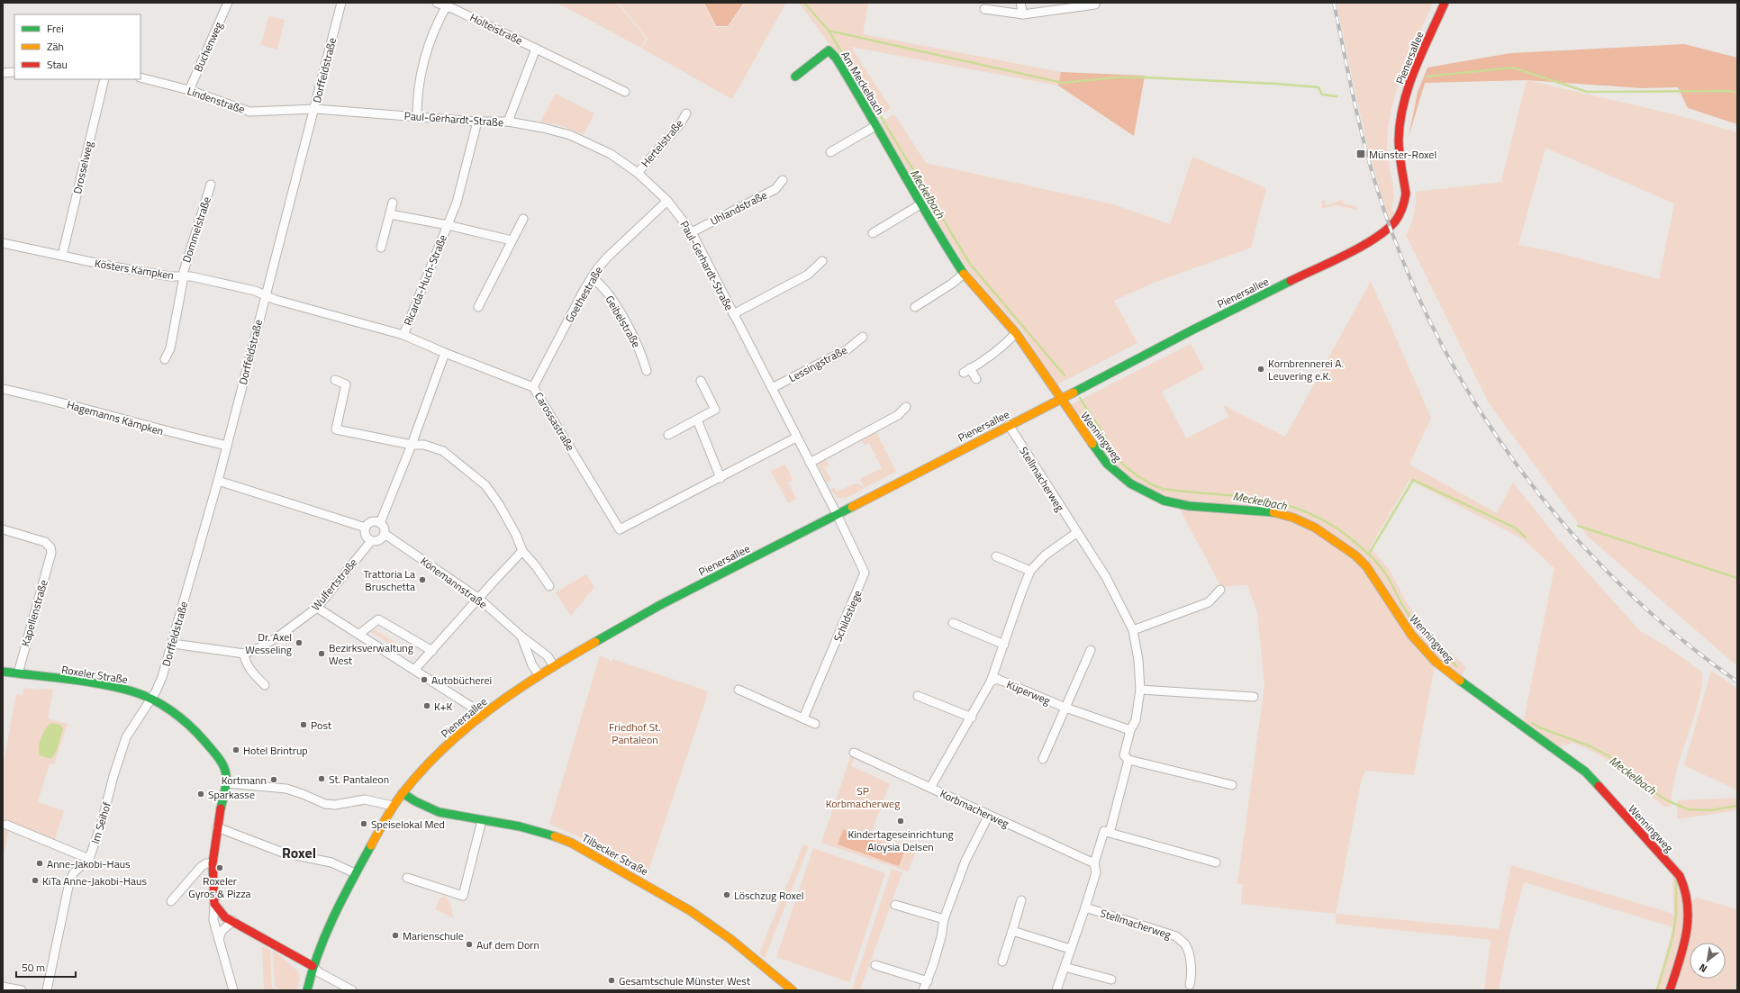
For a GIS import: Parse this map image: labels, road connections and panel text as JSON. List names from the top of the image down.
{
  "streets": {
    "main road": [
      "Pienersallee",
      "Am Meckelbach",
      "Wenningweg",
      "Roxeler Straße",
      "Tilbecker Straße"
    ],
    "street": [
      "Holteistraße",
      "Buchenweg",
      "Dorffeldstraße",
      "Lindenstraße",
      "Paul-Gerhardt-Straße",
      "Hertelstraße",
      "Drosselweg",
      "Uhlandstraße",
      "Dommelstraße",
      "Kösters Kämpken",
      "Ricarda-Huch-Straße",
      "Goethestraße",
      "Geibelstraße",
      "Lessingstraße",
      "Hagemanns Kämpken",
      "Carossastraße",
      "Stellmacherweg",
      "Könemannstraße",
      "Wulfertstraße",
      "Kapellenstraße",
      "Schildstiege",
      "Küperweg",
      "Korbmacherweg",
      "Im Seihof"
    ]
  },
  "crossings": [
    ["Holteistraße", "Paul-Gerhardt-Straße"],
    ["Buchenweg", "Lindenstraße"],
    ["Pienersallee", "Am Meckelbach"],
    ["Pienersallee", "Paul-Gerhardt-Straße"],
    ["Pienersallee", "Wenningweg"],
    ["Pienersallee", "Stellmacherweg"],
    ["Pienersallee", "Könemannstraße"],
    ["Pienersallee", "Schildstiege"],
    ["Pienersallee", "Tilbecker Straße"],
    ["Dorffeldstraße", "Lindenstraße"],
    ["Dorffeldstraße", "Paul-Gerhardt-Straße"],
    ["Dorffeldstraße", "Kösters Kämpken"],
    ["Dorffeldstraße", "Hagemanns Kämpken"],
    ["Dorffeldstraße", "Carossastraße"],
    ["Dorffeldstraße", "Wulfertstraße"],
    ["Dorffeldstraße", "Roxeler Straße"],
    ["Dorffeldstraße", "Im Seihof"],
    ["Am Meckelbach", "Wenningweg"],
    ["Lindenstraße", "Paul-Gerhardt-Straße"],
    ["Paul-Gerhardt-Straße", "Hertelstraße"],
    ["Paul-Gerhardt-Straße", "Uhlandstraße"],
    ["Paul-Gerhardt-Straße", "Ricarda-Huch-Straße"],
    ["Paul-Gerhardt-Straße", "Goethestraße"],
    ["Paul-Gerhardt-Straße", "Lessingstraße"],
    ["Paul-Gerhardt-Straße", "Carossastraße"],
    ["Paul-Gerhardt-Straße", "Schildstiege"],
    ["Drosselweg", "Kösters Kämpken"],
    ["Dommelstraße", "Kösters Kämpken"],
    ["Kösters Kämpken", "Carossastraße"],
    ["Ricarda-Huch-Straße", "Carossastraße"],
    ["Goethestraße", "Geibelstraße"],
    ["Goethestraße", "Carossastraße"],
    ["Stellmacherweg", "Küperweg"],
    ["Stellmacherweg", "Korbmacherweg"],
    ["Könemannstraße", "Wulfertstraße"],
    ["Kapellenstraße", "Roxeler Straße"],
    ["Roxeler Straße", "Im Seihof"]
  ],
  "districts": ["Roxel"],
  "water": ["Meckelbach"],
  "parks": ["Friedhof St. Pantaleon", "SP Korbmacherweg"],
  "places": {
    "transit": ["Münster-Roxel"],
    "other": [
      "Kornbrennerei A. Leuvering e.K.",
      "Trattoria La Bruschetta",
      "Dr. Axel Wesseling",
      "Bezirksverwaltung West",
      "Autobücherei",
      "K+K",
      "Post",
      "Hotel Brintrup",
      "St. Pantaleon",
      "Kortmann",
      "Sparkasse",
      "Kindertageseinrichtung Aloysia Delsen",
      "Speiselokal Med",
      "Anne-Jakobi-Haus",
      "Roxeler Gyros & Pizza",
      "KiTa Anne-Jakobi-Haus",
      "Löschzug Roxel",
      "Marienschule",
      "Auf dem Dorn",
      "Gesamtschule Münster West"
    ]
  },
  "legend": ["Frei", "Zäh", "Stau"],
  "scale_bar": "50 m",
  "north": "bottom left"
}
